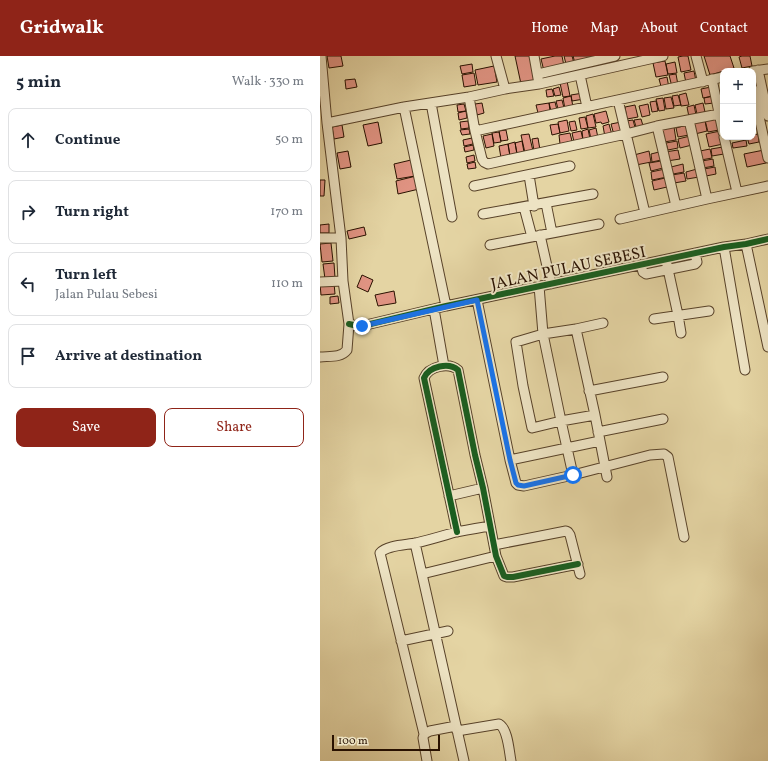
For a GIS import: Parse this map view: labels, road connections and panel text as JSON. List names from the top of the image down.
{
  "streets": {
    "street": ["JALAN PULAU SEBESI"]
  },
  "scale_bar": "100 m",
  "page": {
    "header": "Gridwalk",
    "nav": [
      "Home",
      "Map",
      "About",
      "Contact"
    ],
    "heading": ["5 min", "Walk · 330 m"],
    "map_buttons": ["+", "−"],
    "list": [
      ["Continue", "50 m"],
      ["Turn right", "170 m"],
      ["Turn left", "Jalan Pulau Sebesi", "110 m"],
      "Arrive at destination"
    ],
    "buttons": ["Save", "Share"],
    "scale": "100 m"
  }
}
